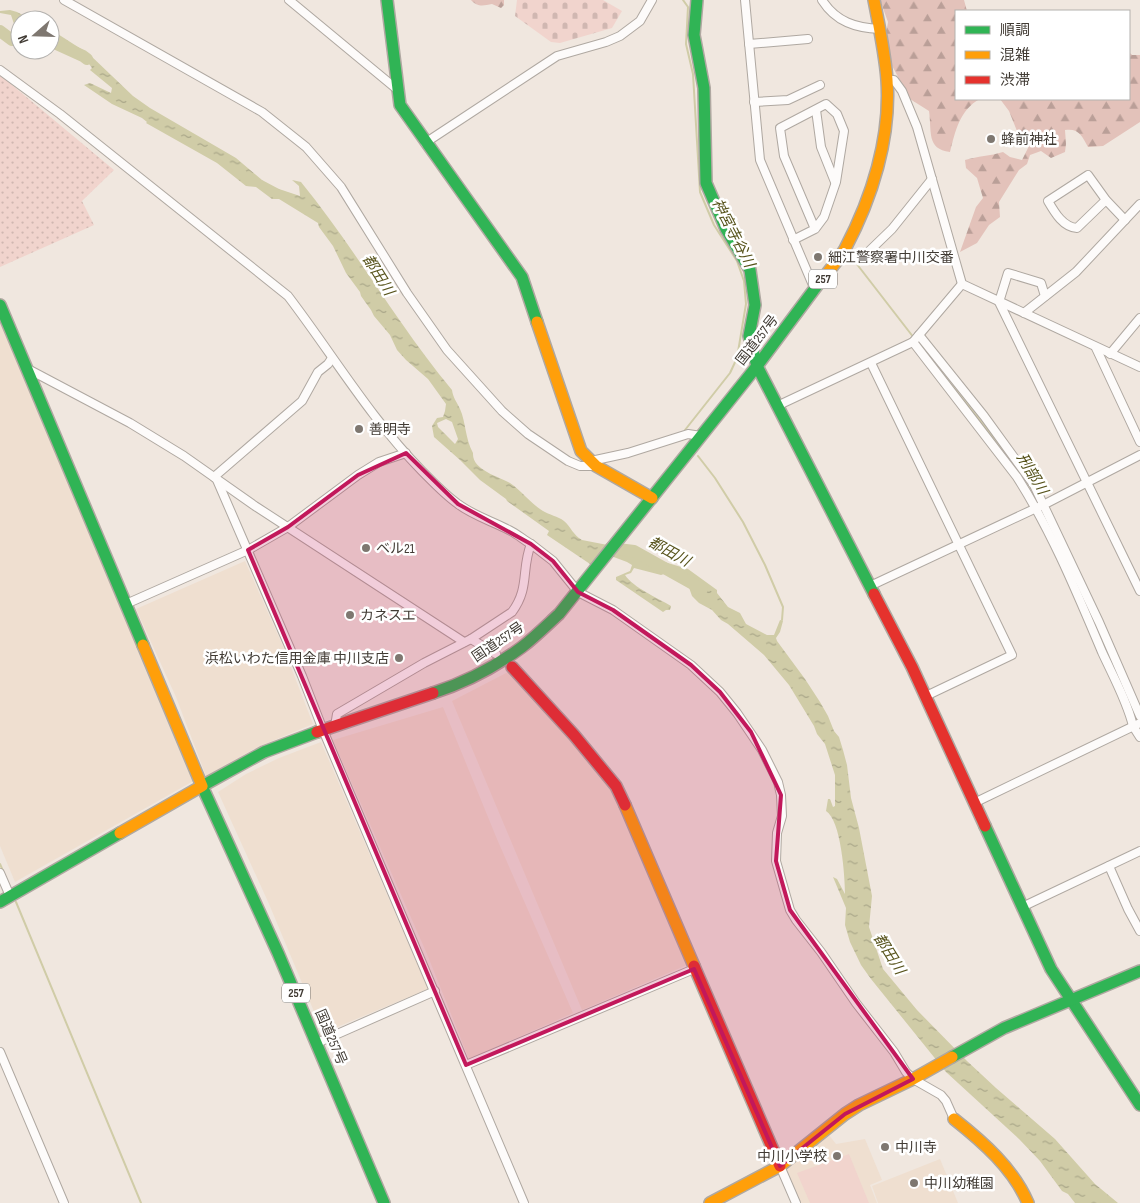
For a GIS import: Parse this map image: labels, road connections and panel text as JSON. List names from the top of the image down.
{
  "streets": {
    "main road": ["257", "国道257号"]
  },
  "water": ["神宮寺谷川", "都田川", "刑部川"],
  "places": [
    "蜂前神社",
    "細江警察署中川交番",
    "善明寺",
    "ベル21",
    "カネスエ",
    "浜松いわた信用金庫 中川支店",
    "中川寺",
    "中川小学校",
    "中川幼稚園"
  ],
  "legend": ["順調", "混雑", "渋滞"],
  "north": "left"
}
